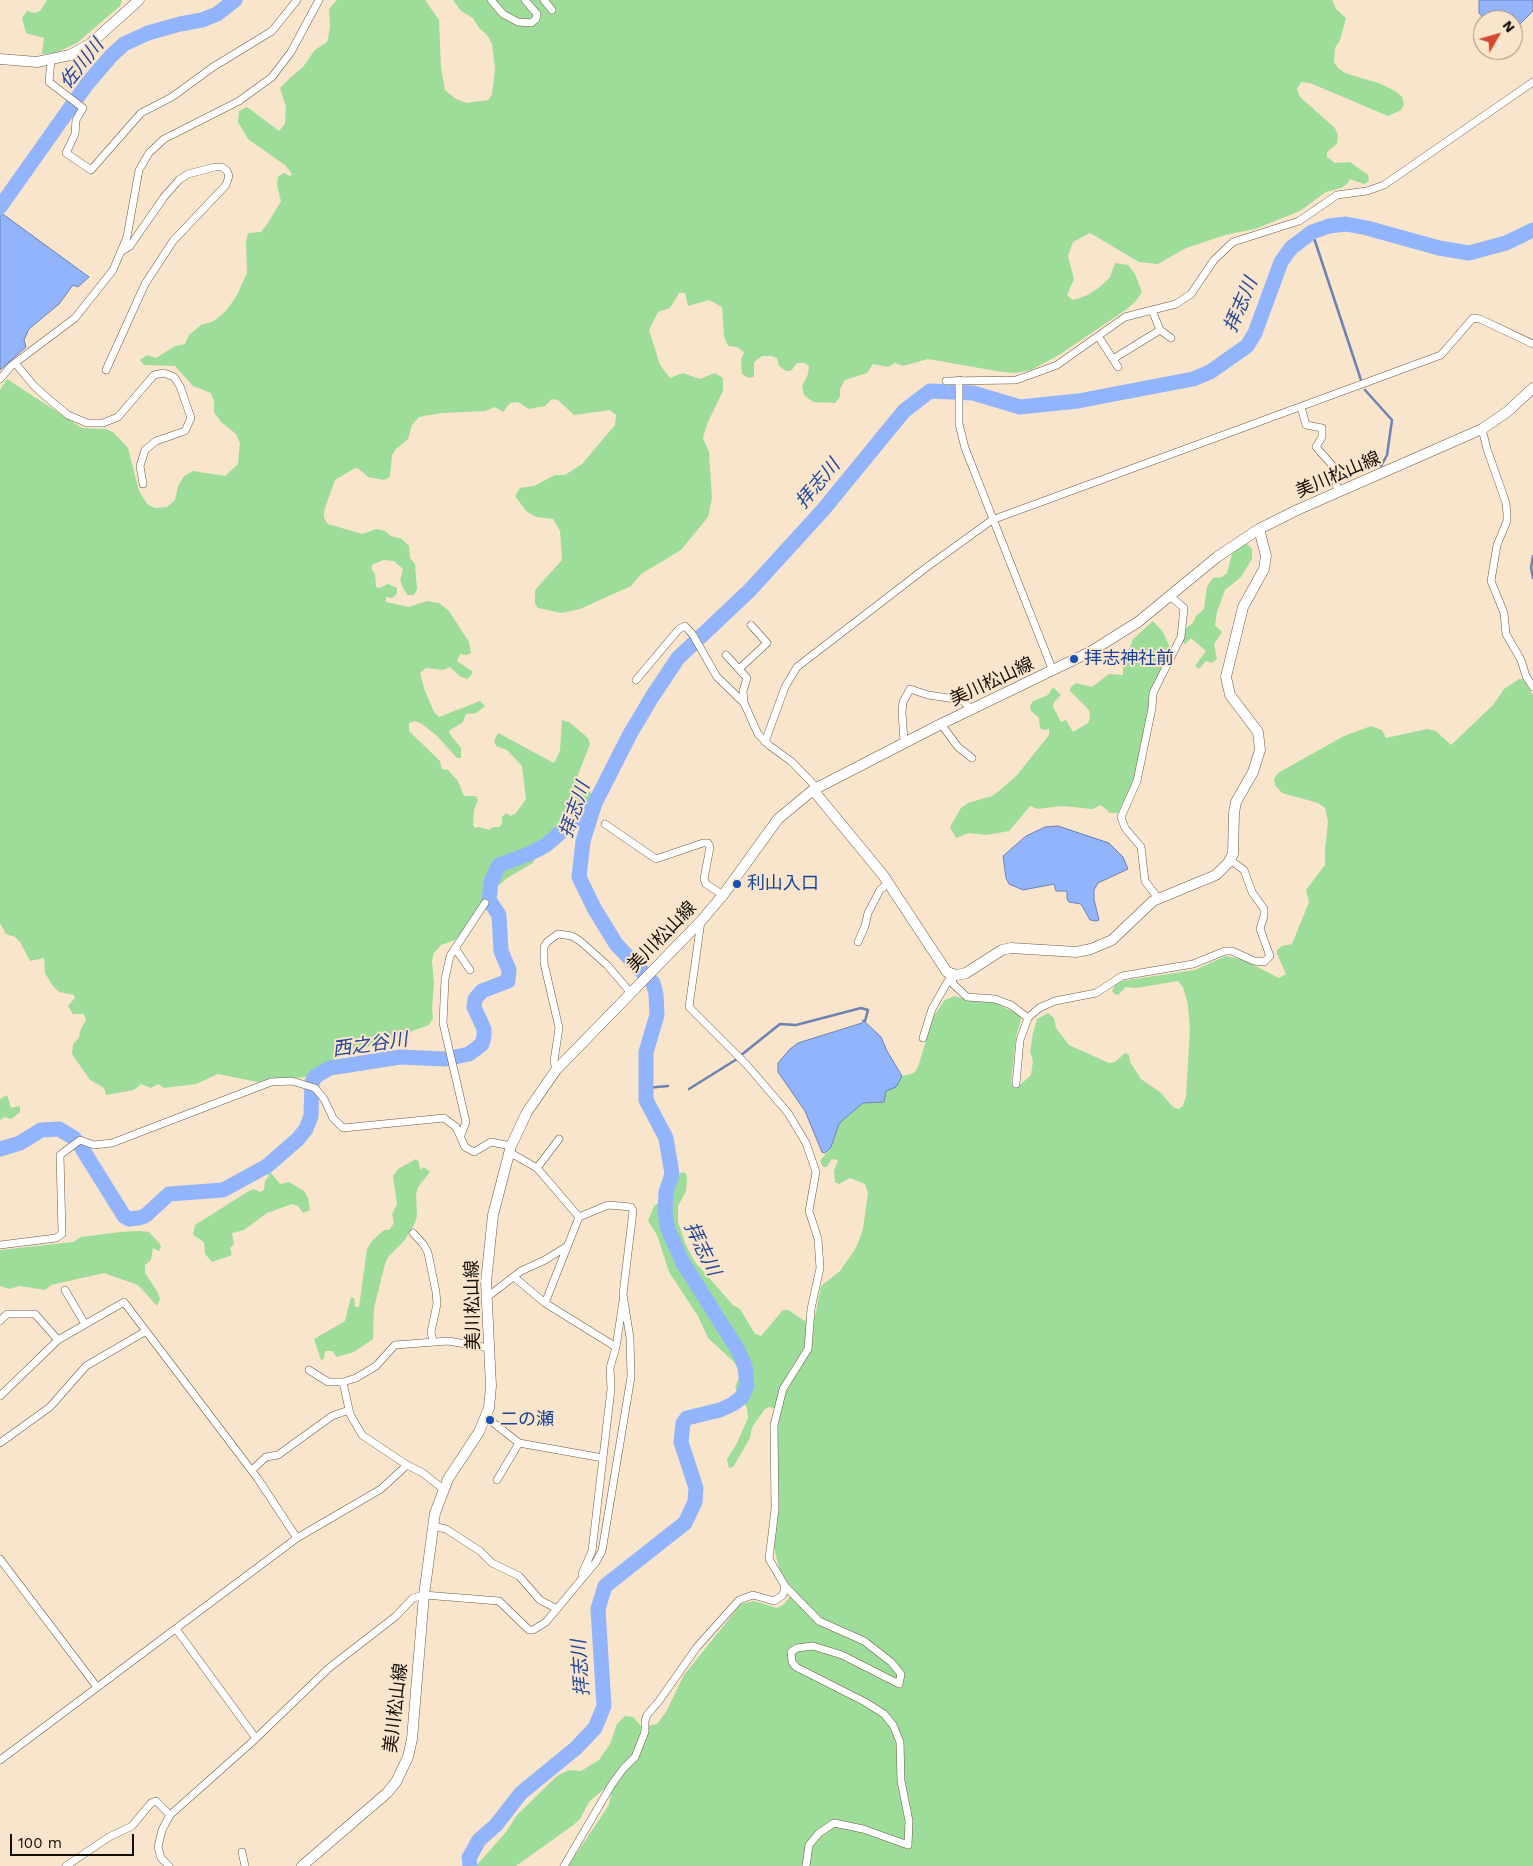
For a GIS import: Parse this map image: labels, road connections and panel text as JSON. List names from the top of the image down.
{
  "streets": {
    "main road": ["美川松山線"]
  },
  "water": ["佐川川", "拝志川", "西之谷川"],
  "places": ["拝志神社前", "利山入口", "二の瀬"],
  "scale_bar": "100 m",
  "north": "top right"
}
